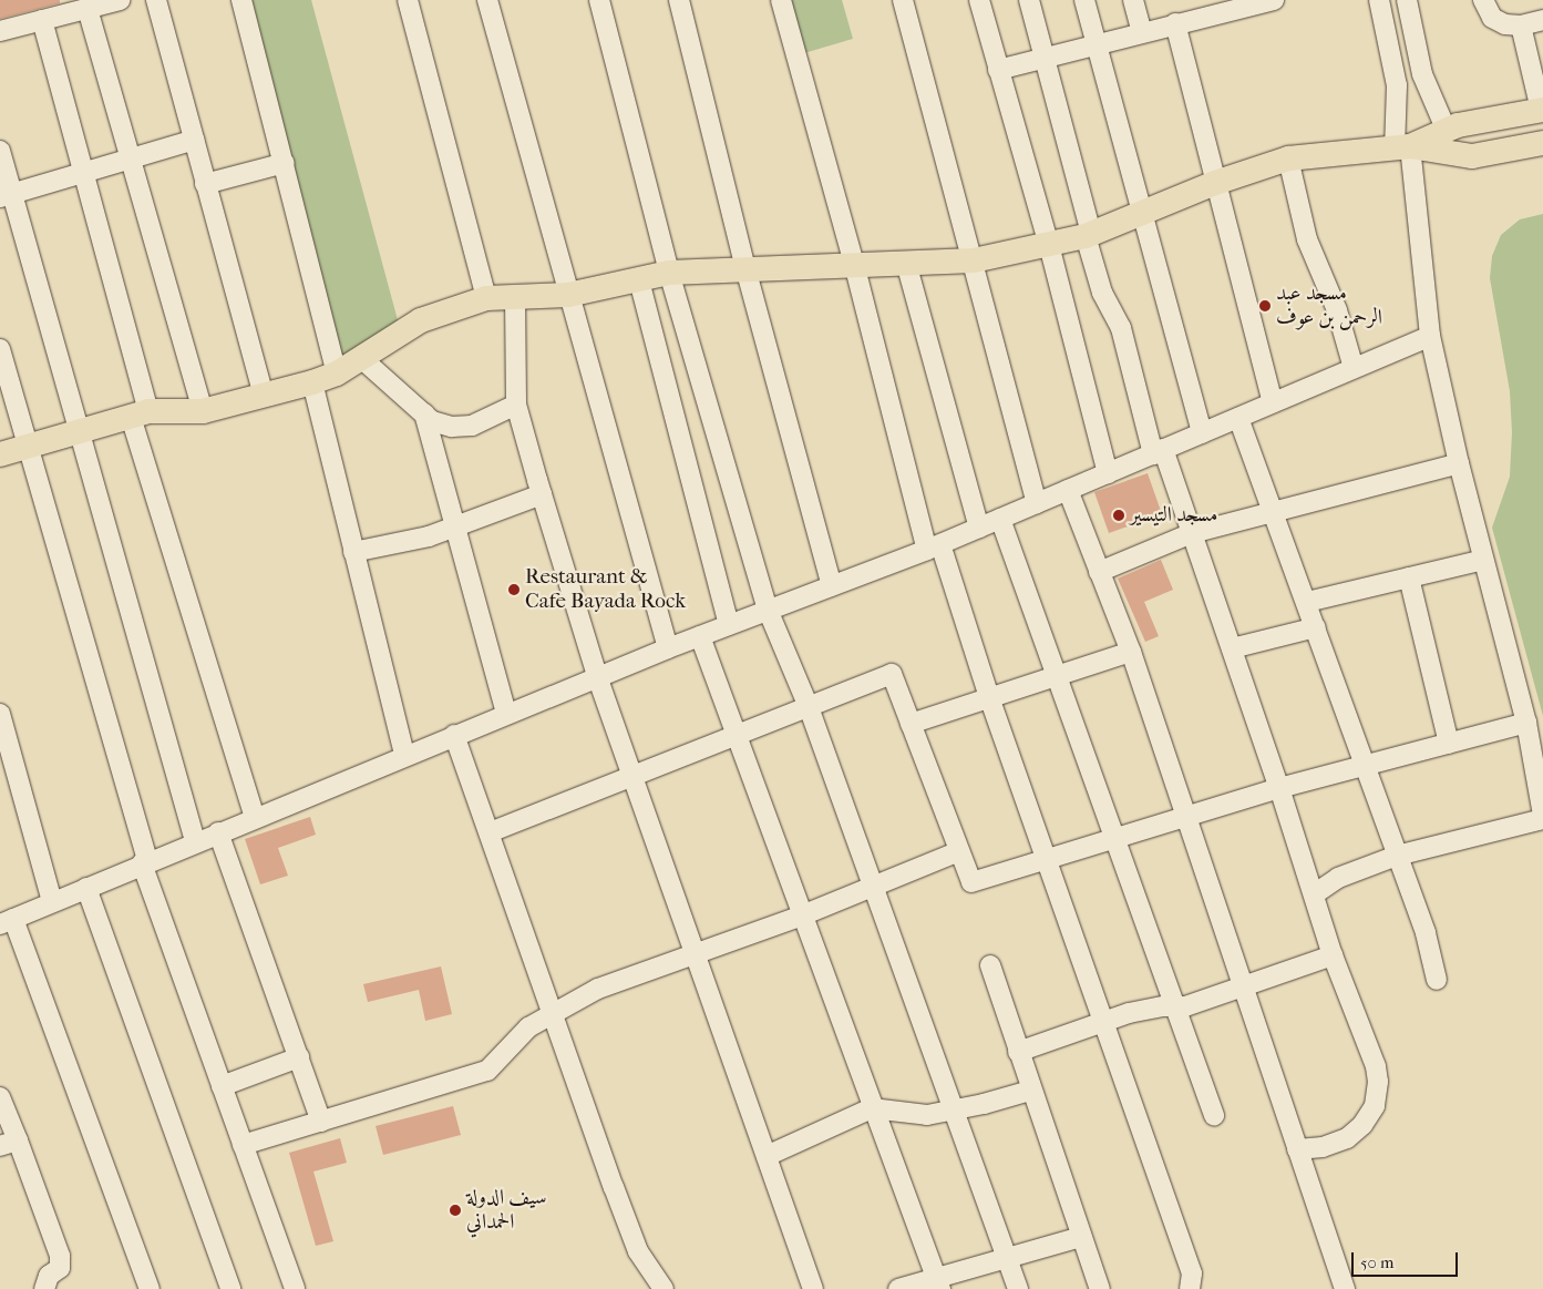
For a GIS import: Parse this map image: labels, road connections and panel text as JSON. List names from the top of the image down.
{
  "places": [
    "مسجد عبد الرحمن بن عوف",
    "مسجد التيسير",
    "Restaurant & Cafe Bayada Rock",
    "سيف الدولة الحمداني"
  ],
  "scale_bar": "50 m"
}
